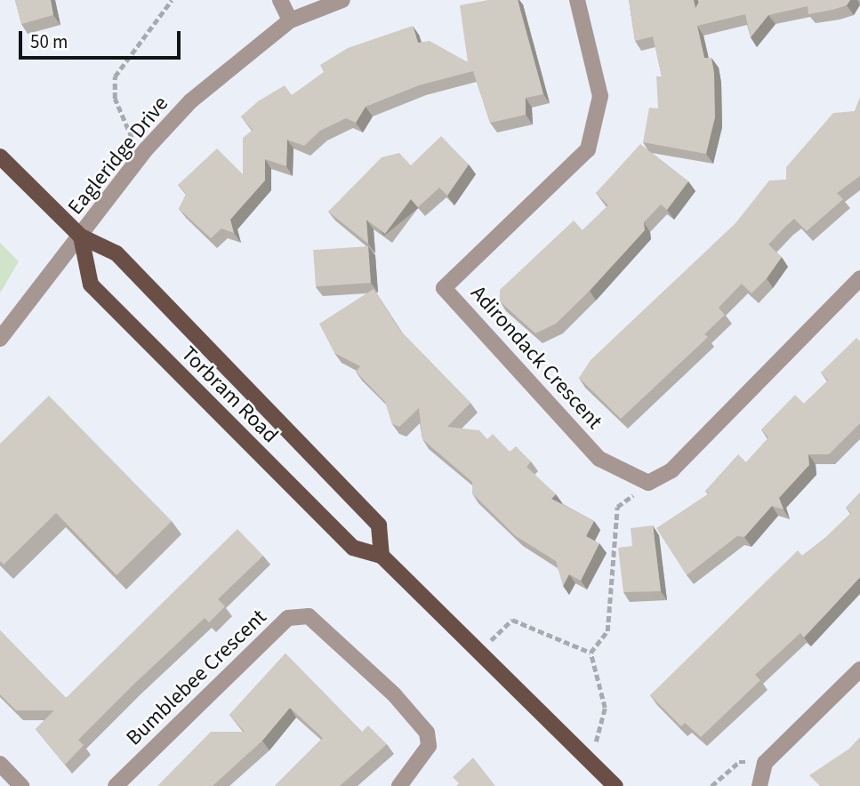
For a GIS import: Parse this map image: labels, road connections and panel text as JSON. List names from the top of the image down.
{
  "streets": {
    "main road": ["Torbram Road"],
    "street": ["Eagleridge Drive", "Adirondack Crescent", "Bumblebee Crescent"]
  },
  "crossings": [
    ["Eagleridge Drive", "Torbram Road"]
  ],
  "scale_bar": "50 m"
}
